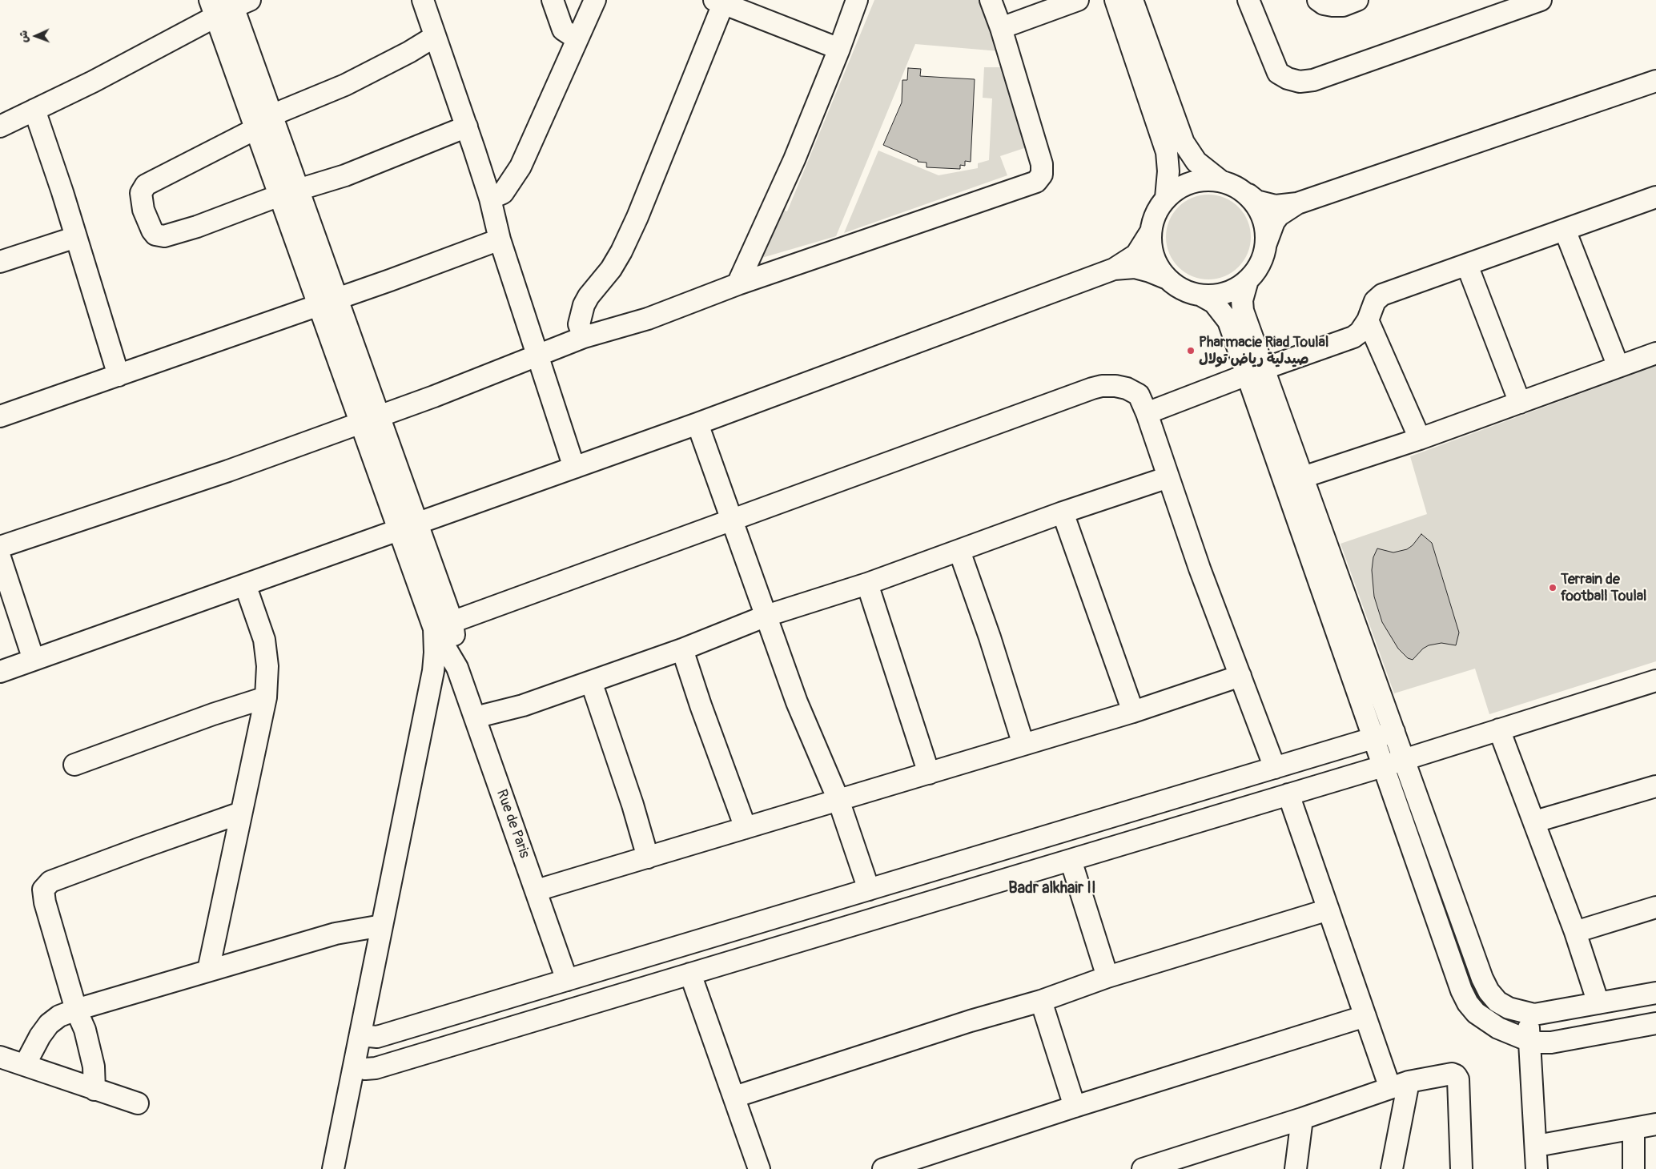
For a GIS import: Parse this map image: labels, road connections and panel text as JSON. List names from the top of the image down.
{
  "streets": {
    "street": ["Rue de Paris"]
  },
  "districts": ["Badr alkhair II"],
  "places": ["Pharmacie Riad Toulal صيدلية رياض تولال", "Terrain de football Toulal"],
  "north": "left"
}
